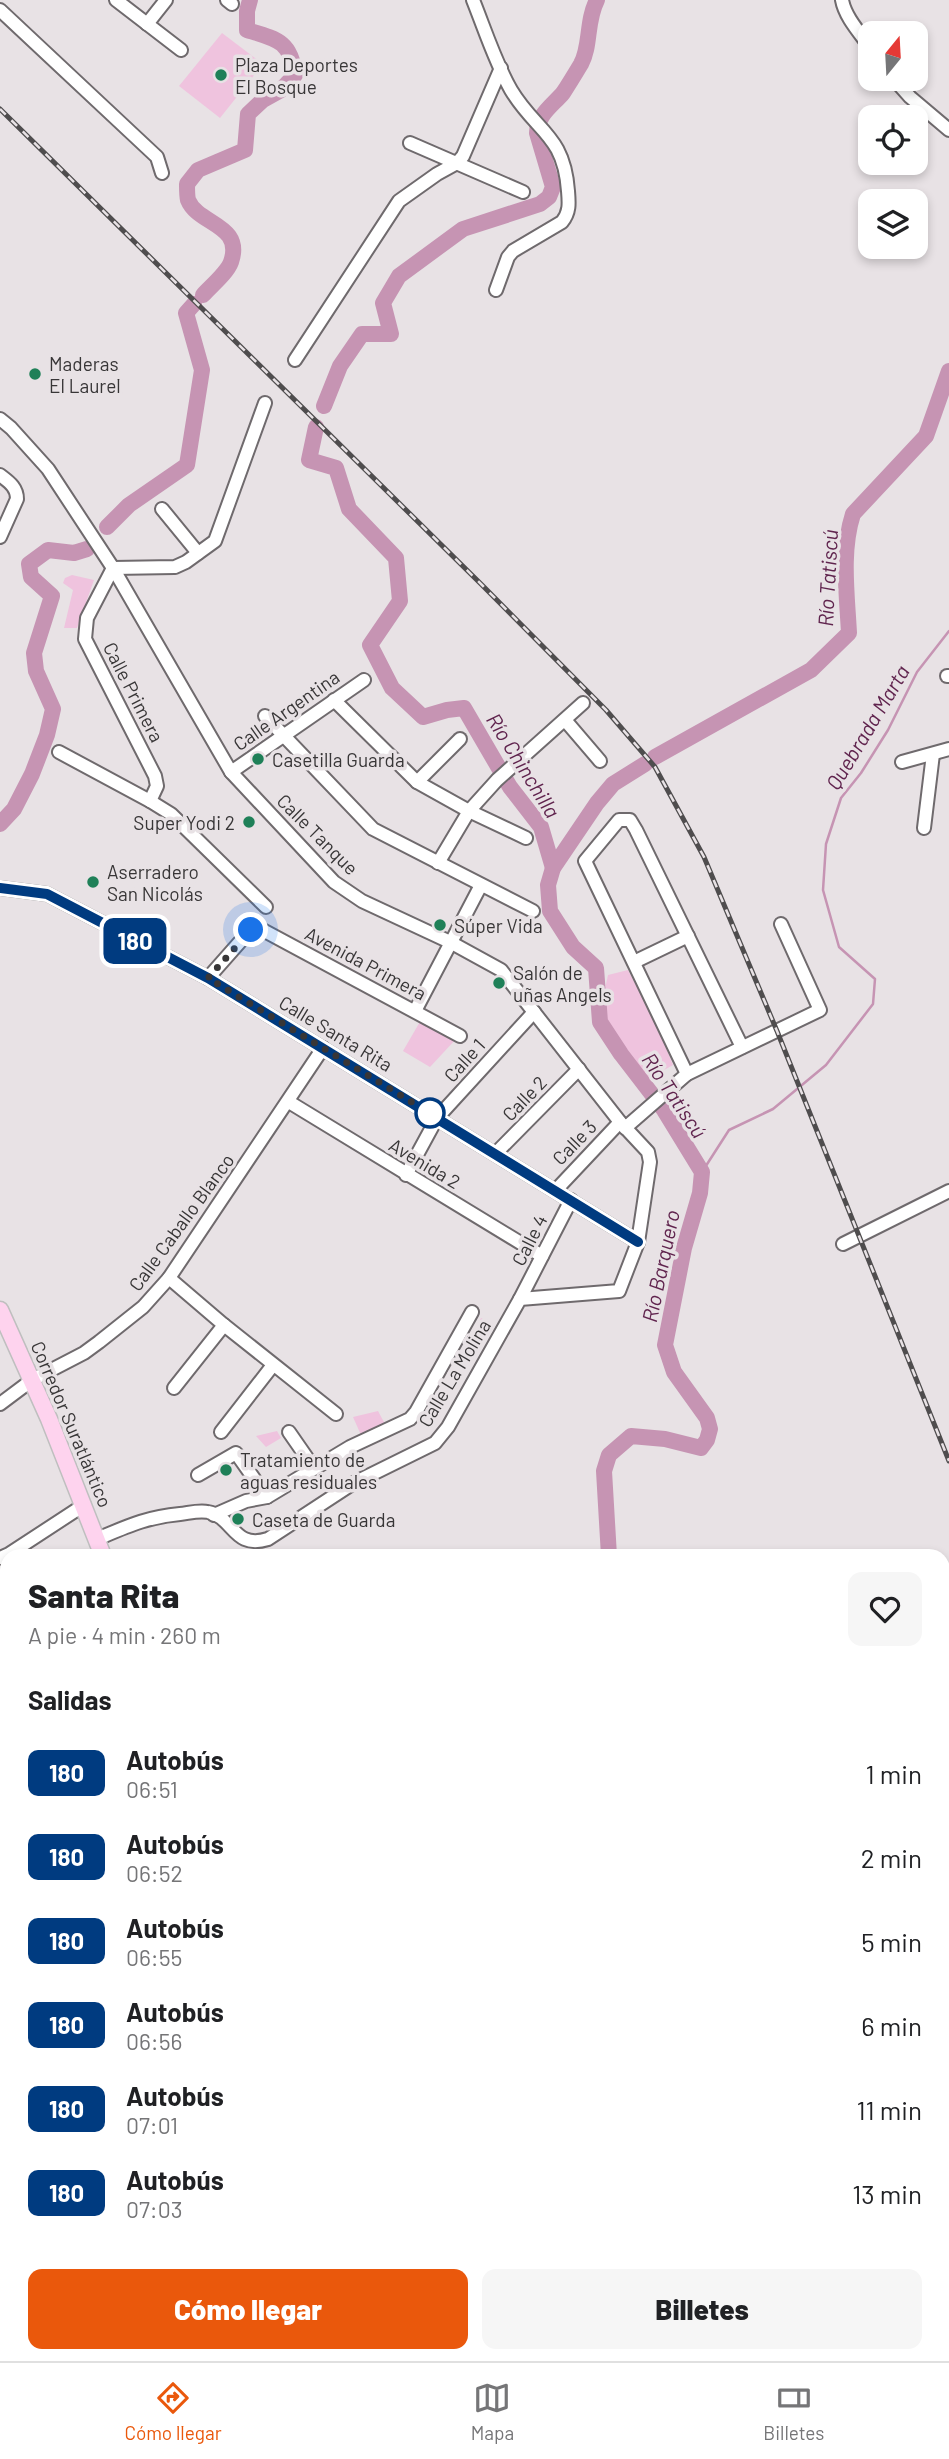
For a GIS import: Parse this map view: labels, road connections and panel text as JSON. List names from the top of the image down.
{
  "streets": {
    "main road": ["Corredor Suratlántico"],
    "street": [
      "Calle Primera",
      "Calle Argentina",
      "Calle Tanque",
      "Avenida Primera",
      "Calle Santa Rita",
      "Calle 1",
      "Calle 2",
      "Calle 3",
      "Avenida 2",
      "Calle Caballo Blanco",
      "Calle 4",
      "Calle La Molina"
    ]
  },
  "crossings": [
    ["Calle Primera", "Calle Tanque"],
    ["Calle Argentina", "Calle Tanque"],
    ["Calle Tanque", "Calle Santa Rita"],
    ["Calle Tanque", "Calle 1"],
    ["Calle Tanque", "Calle 2"],
    ["Calle Tanque", "Calle 3"],
    ["Calle Tanque", "Calle 4"],
    ["Calle Tanque", "Calle La Molina"],
    ["Avenida Primera", "Calle Santa Rita"],
    ["Calle Santa Rita", "Calle 1"],
    ["Calle Santa Rita", "Calle 2"],
    ["Calle Santa Rita", "Calle 3"],
    ["Calle Santa Rita", "Calle Caballo Blanco"],
    ["Calle Santa Rita", "Calle 4"],
    ["Calle 1", "Avenida 2"],
    ["Avenida 2", "Calle Caballo Blanco"],
    ["Avenida 2", "Calle 4"],
    ["Calle Caballo Blanco", "Corredor Suratlántico"],
    ["Calle 4", "Calle La Molina"]
  ],
  "water": [
    "Río Tatiscú",
    "Quebrada Marta",
    "Río Chinchilla",
    "Río Barquero"
  ],
  "places": [
    "Plaza Deportes El Bosque",
    "Maderas El Laurel",
    "Casetilla Guarda",
    "Super Yodi 2",
    "Aserradero San Nicolás",
    "Súper Vida",
    "Salón de uñas Angels",
    "Tratamiento de aguas residuales",
    "Caseta de Guarda"
  ],
  "lines": ["bus line 180"],
  "north": "top",
  "page": {
    "on_map": "180",
    "heading": [
      ["Santa Rita", "A pie · 4 min · 260 m"],
      "Salidas"
    ],
    "list": [
      {
        "mark": "180",
        "name": "Autobús",
        "note": "06:51",
        "value": "1 min"
      },
      {
        "mark": "180",
        "name": "Autobús",
        "note": "06:52",
        "value": "2 min"
      },
      {
        "mark": "180",
        "name": "Autobús",
        "note": "06:55",
        "value": "5 min"
      },
      {
        "mark": "180",
        "name": "Autobús",
        "note": "06:56",
        "value": "6 min"
      },
      {
        "mark": "180",
        "name": "Autobús",
        "note": "07:01",
        "value": "11 min"
      },
      {
        "mark": "180",
        "name": "Autobús",
        "note": "07:03",
        "value": "13 min"
      }
    ],
    "buttons": ["Cómo llegar", "Billetes"],
    "tabs": ["Cómo llegar", "Mapa", "Billetes"]
  }
}
